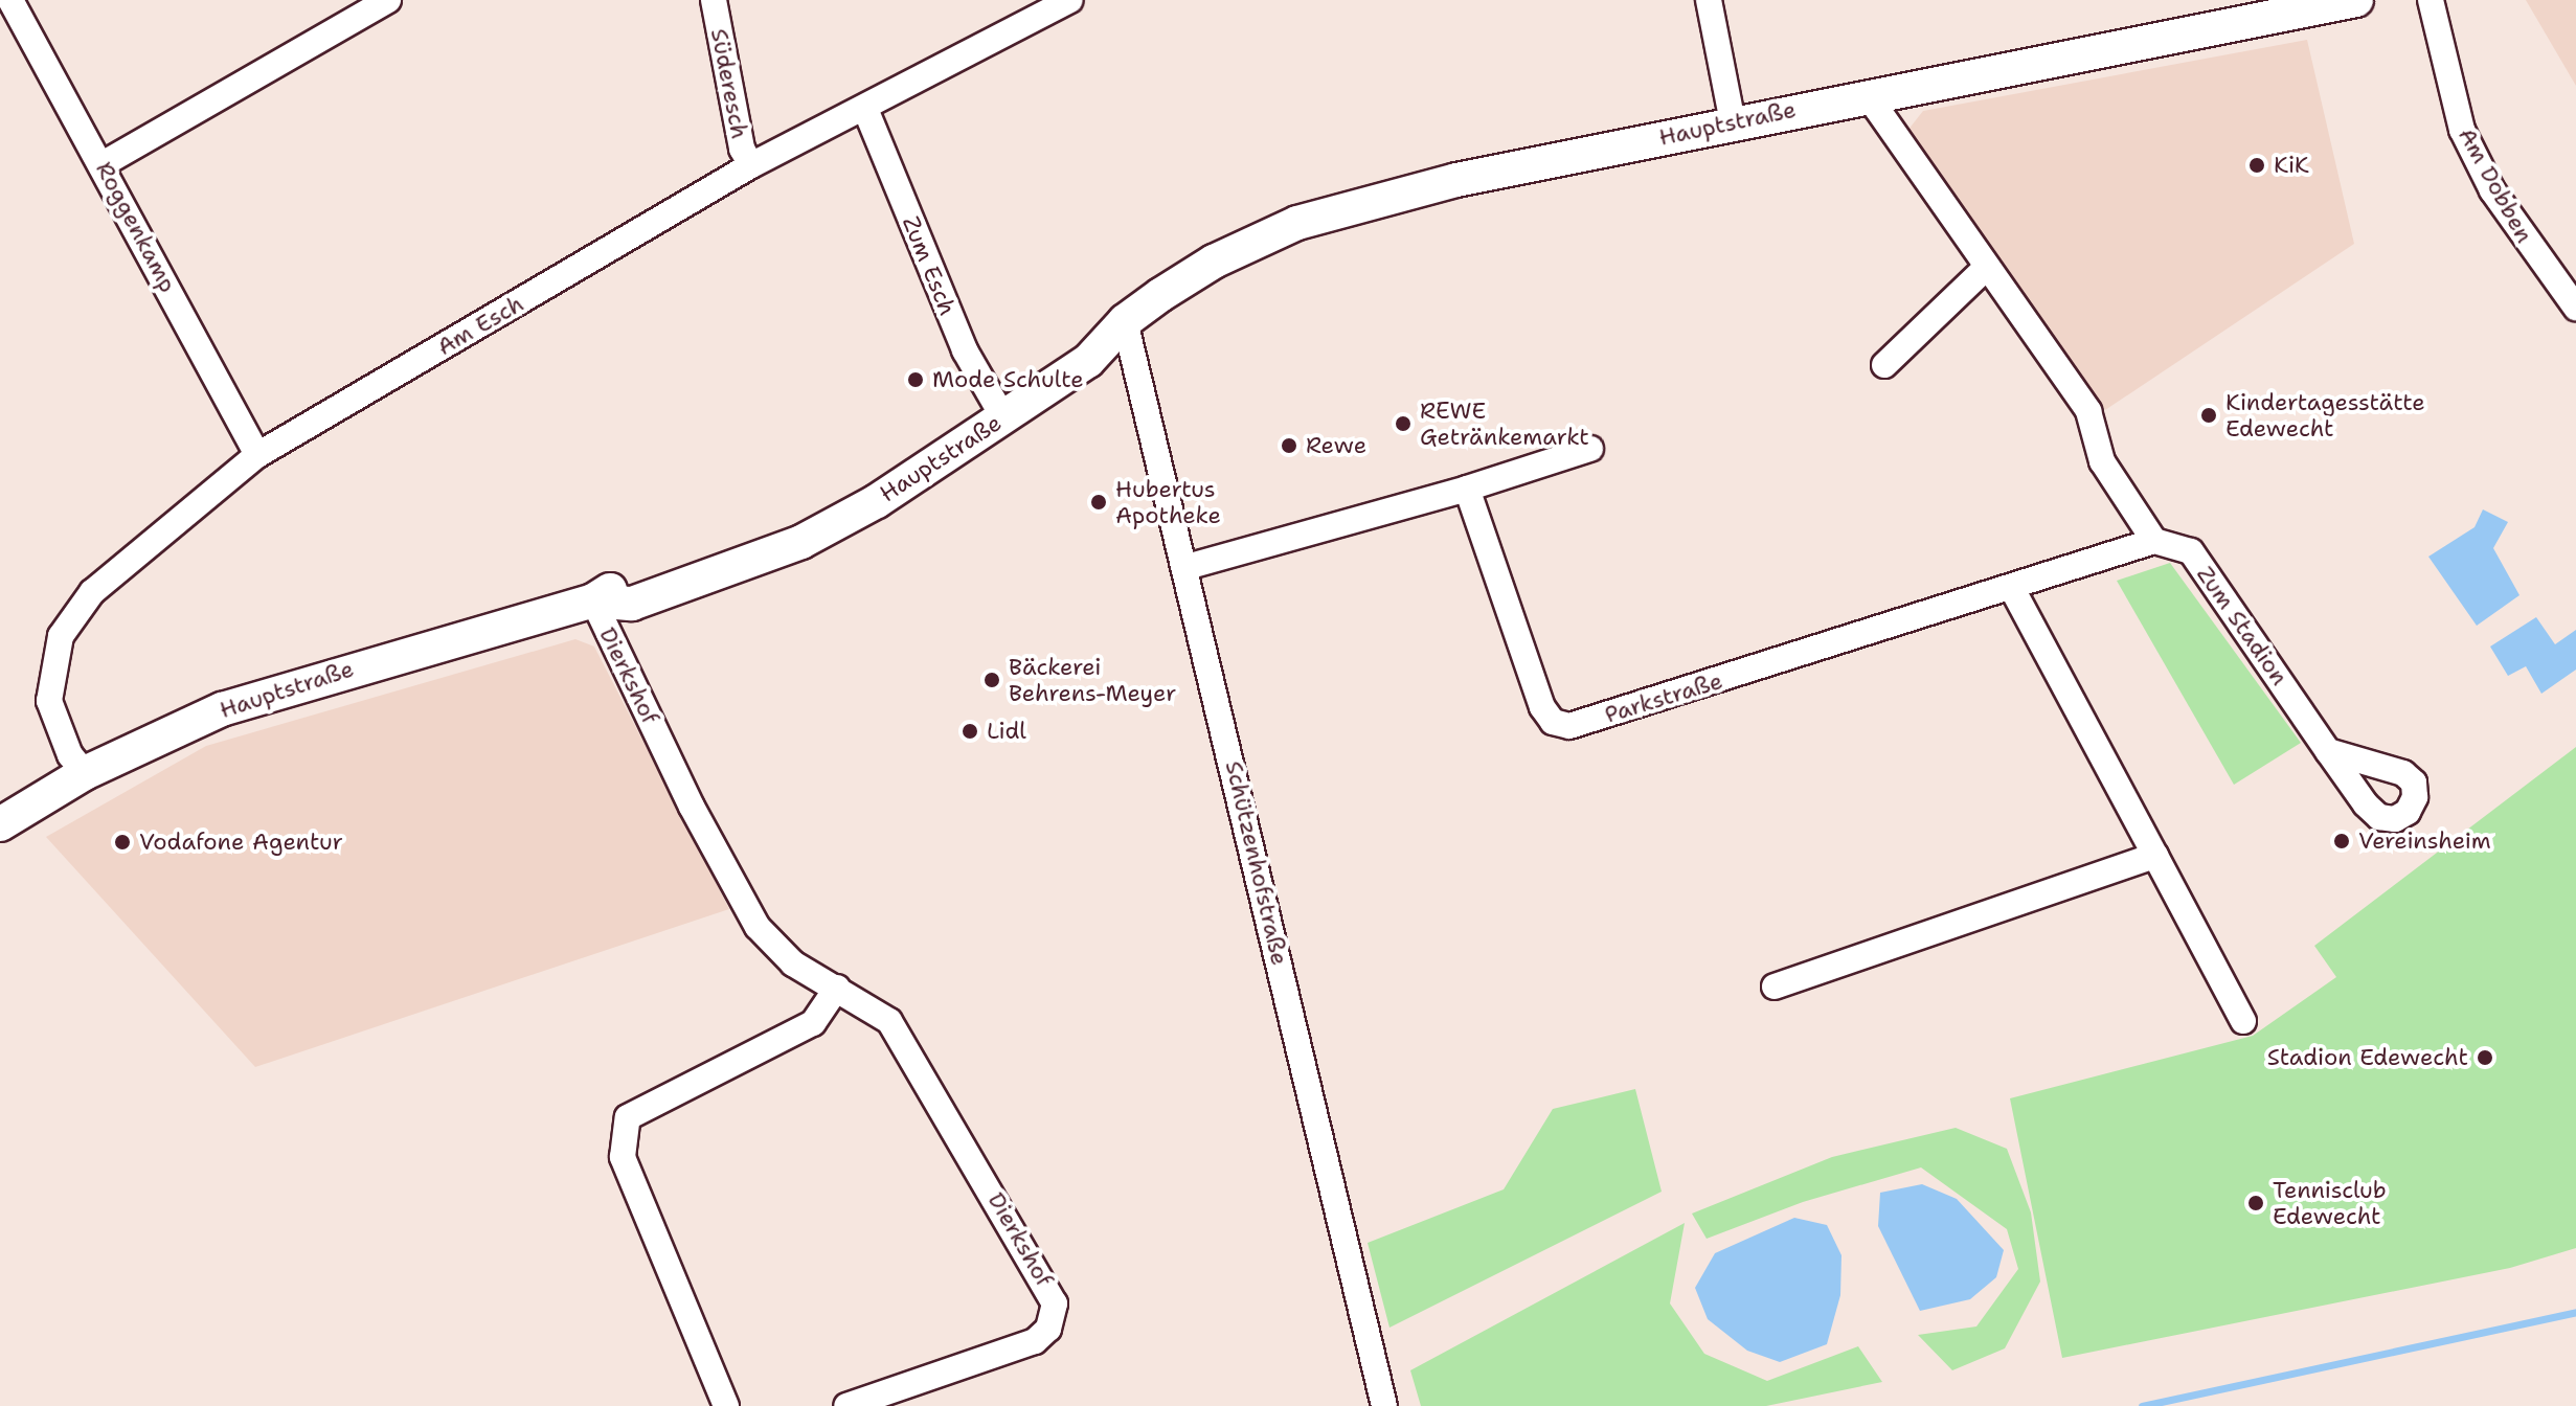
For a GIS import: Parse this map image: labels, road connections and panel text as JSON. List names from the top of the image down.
{
  "streets": {
    "main road": ["Hauptstraße"],
    "street": [
      "Süderesch",
      "Am Dobben",
      "Roggenkamp",
      "Zum Esch",
      "Am Esch",
      "Zum Stadion",
      "Dierkshof",
      "Parkstraße",
      "Schützenhofstraße"
    ]
  },
  "crossings": [
    ["Süderesch", "Am Esch"],
    ["Hauptstraße", "Zum Esch"],
    ["Hauptstraße", "Am Esch"],
    ["Hauptstraße", "Dierkshof"],
    ["Hauptstraße", "Schützenhofstraße"],
    ["Roggenkamp", "Am Esch"],
    ["Zum Esch", "Am Esch"],
    ["Zum Stadion", "Parkstraße"]
  ],
  "places": [
    "KiK",
    "Mode Schulte",
    "Kindertagesstätte Edewecht",
    "REWE Getränkemarkt",
    "Rewe",
    "Hubertus Apotheke",
    "Bäckerei Behrens-Meyer",
    "Lidl",
    "Vereinsheim",
    "Vodafone Agentur",
    "Stadion Edewecht",
    "Tennisclub Edewecht"
  ]
}
